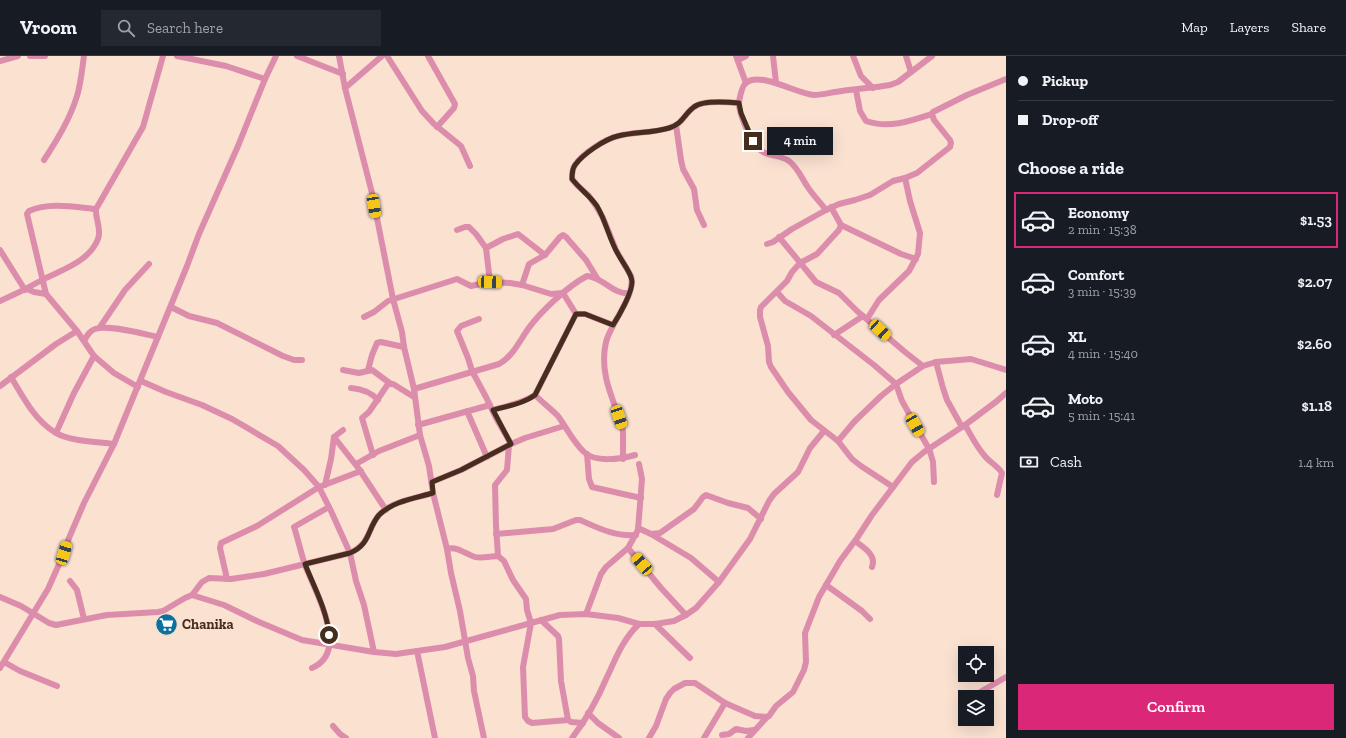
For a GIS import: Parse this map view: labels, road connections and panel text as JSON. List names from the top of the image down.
{
  "places": {
    "supermarket": ["Chanika"]
  },
  "page": {
    "header": "Vroom",
    "search": "Search here",
    "nav": ["Map", "Layers", "Share"],
    "banner": ["Pickup", "Drop-off"],
    "bubble": "4 min",
    "heading": "Choose a ride",
    "list": [
      {
        "name": "Economy",
        "note": "2 min · 15:38",
        "value": "$1.53"
      },
      {
        "name": "Comfort",
        "note": "3 min · 15:39",
        "value": "$2.07"
      },
      {
        "name": "XL",
        "note": "4 min · 15:40",
        "value": "$2.60"
      },
      {
        "name": "Moto",
        "note": "5 min · 15:41",
        "value": "$1.18"
      }
    ],
    "pay": ["Cash", "1.4 km"],
    "buttons": "Confirm"
  }
}
